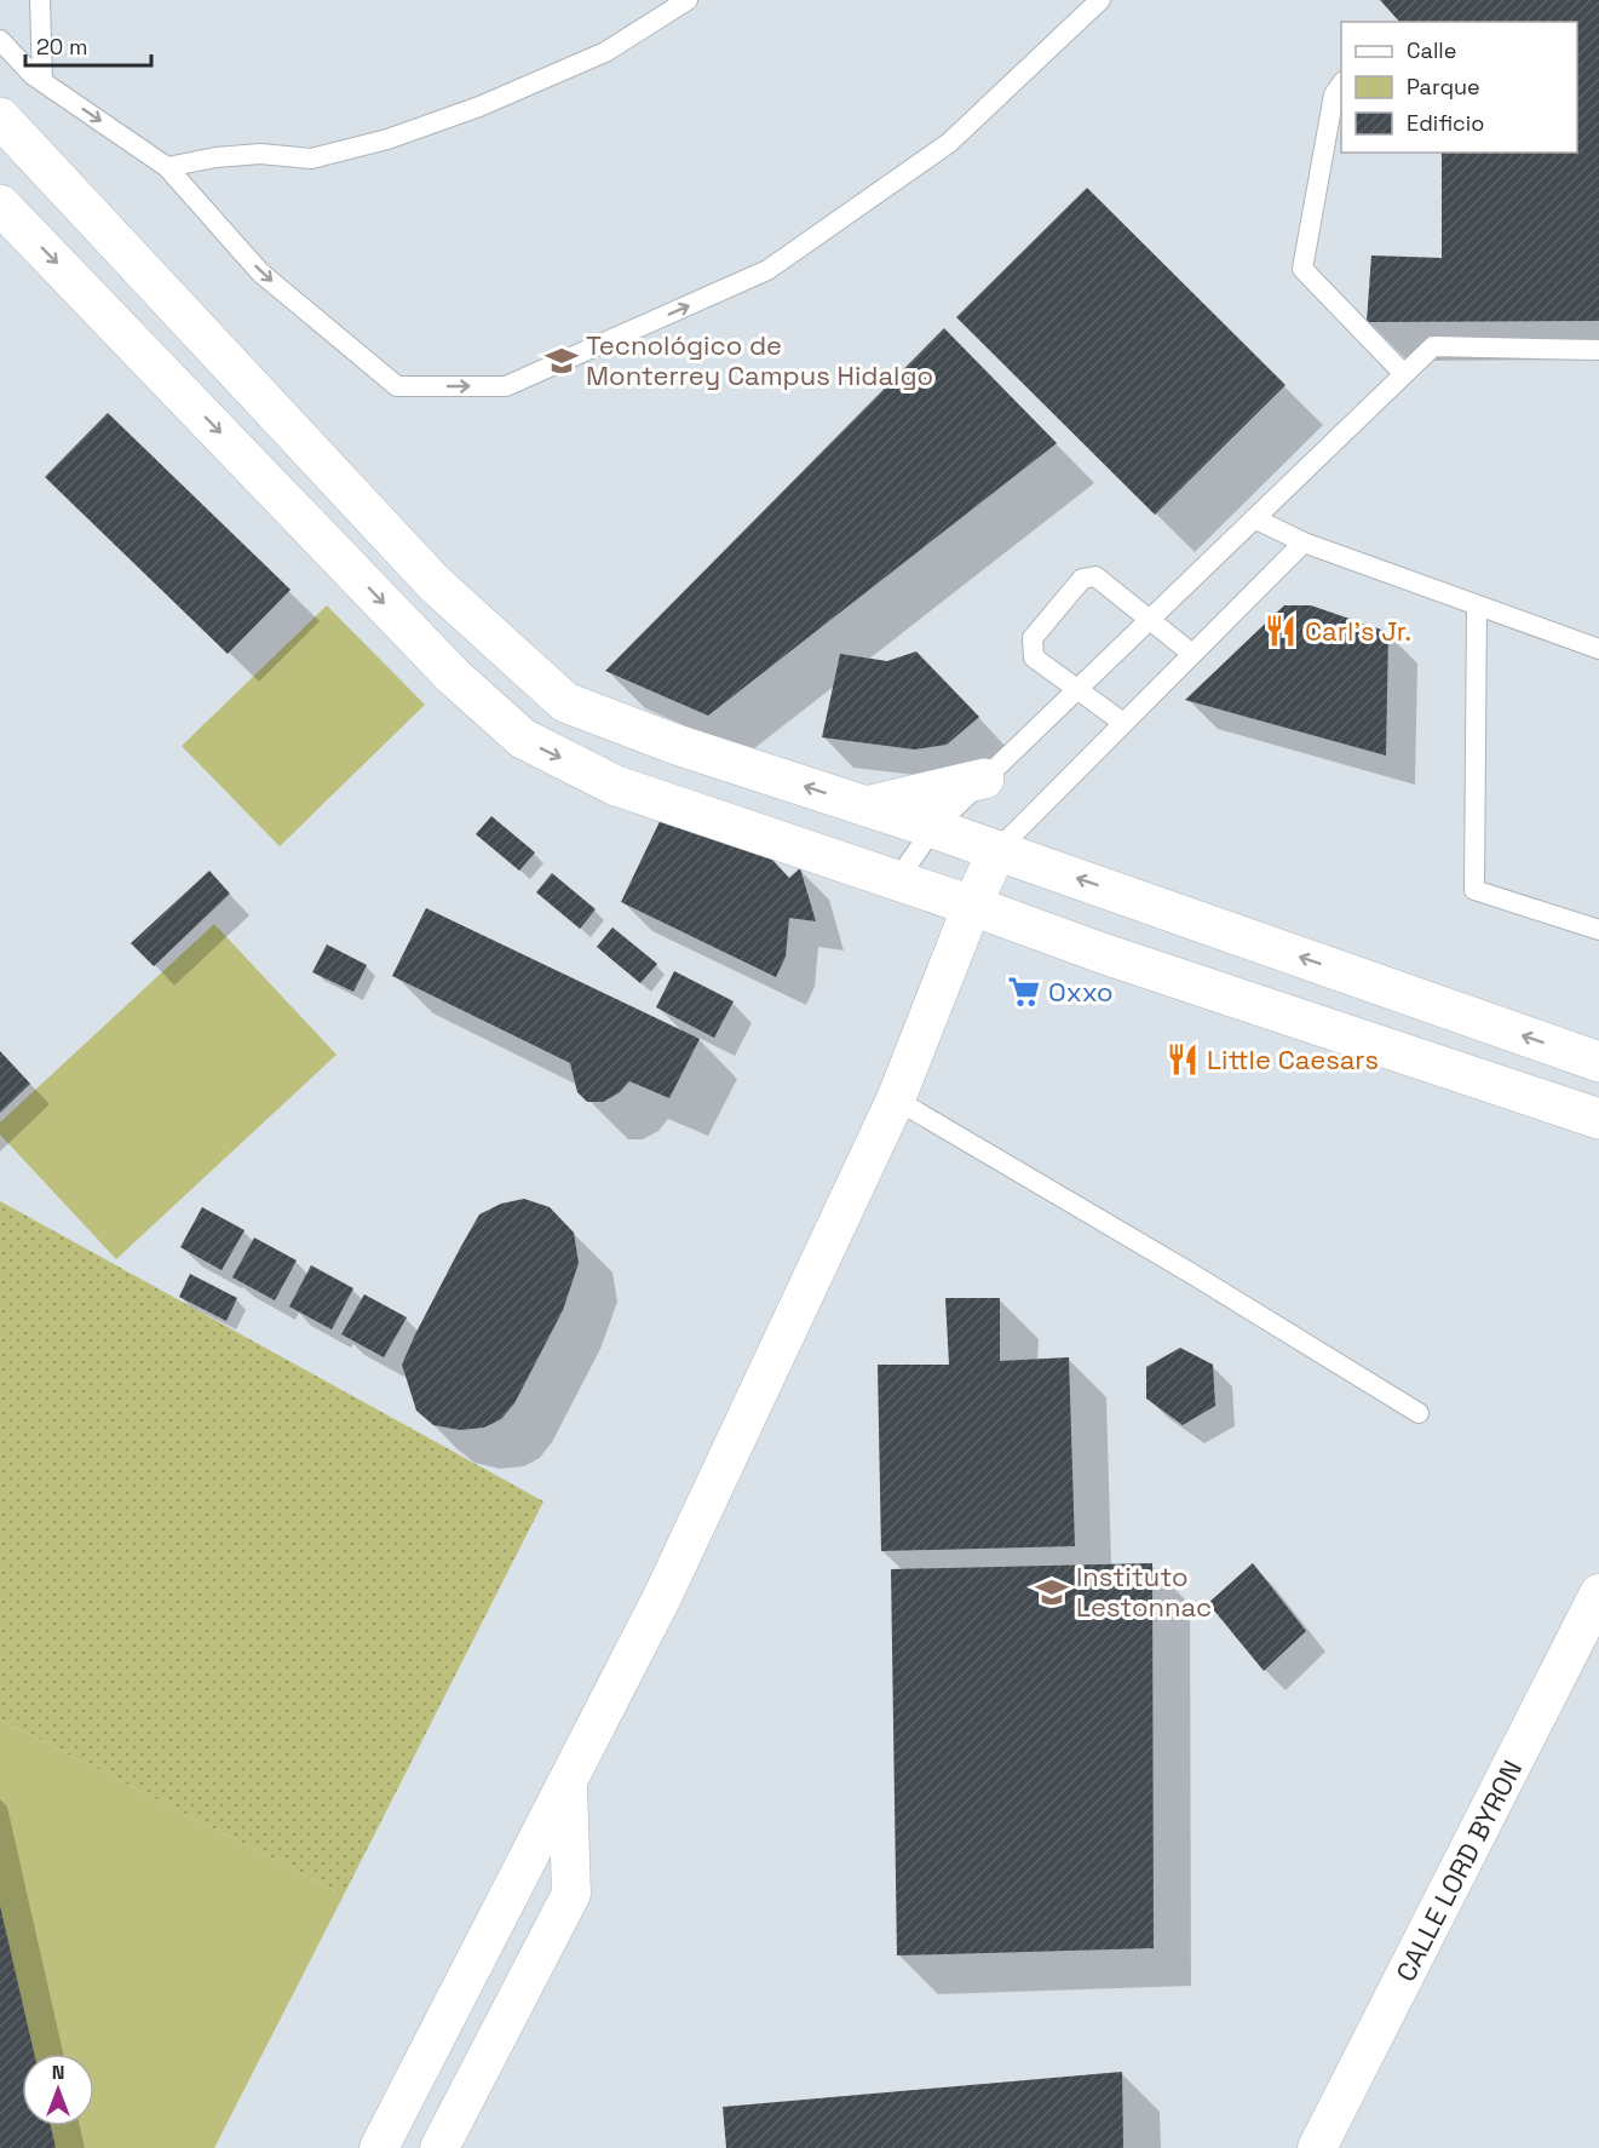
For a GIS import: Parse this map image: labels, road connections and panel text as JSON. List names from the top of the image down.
{
  "streets": {
    "street": ["CALLE LORD BYRON"]
  },
  "places": {
    "school or university": ["Tecnológico de Monterrey Campus Hidalgo", "Instituto Lestonnac"],
    "restaurant": ["Carl's Jr.", "Little Caesars"],
    "supermarket": ["Oxxo"]
  },
  "legend": ["Calle", "Parque", "Edificio"],
  "scale_bar": "20 m",
  "north": "top"
}
